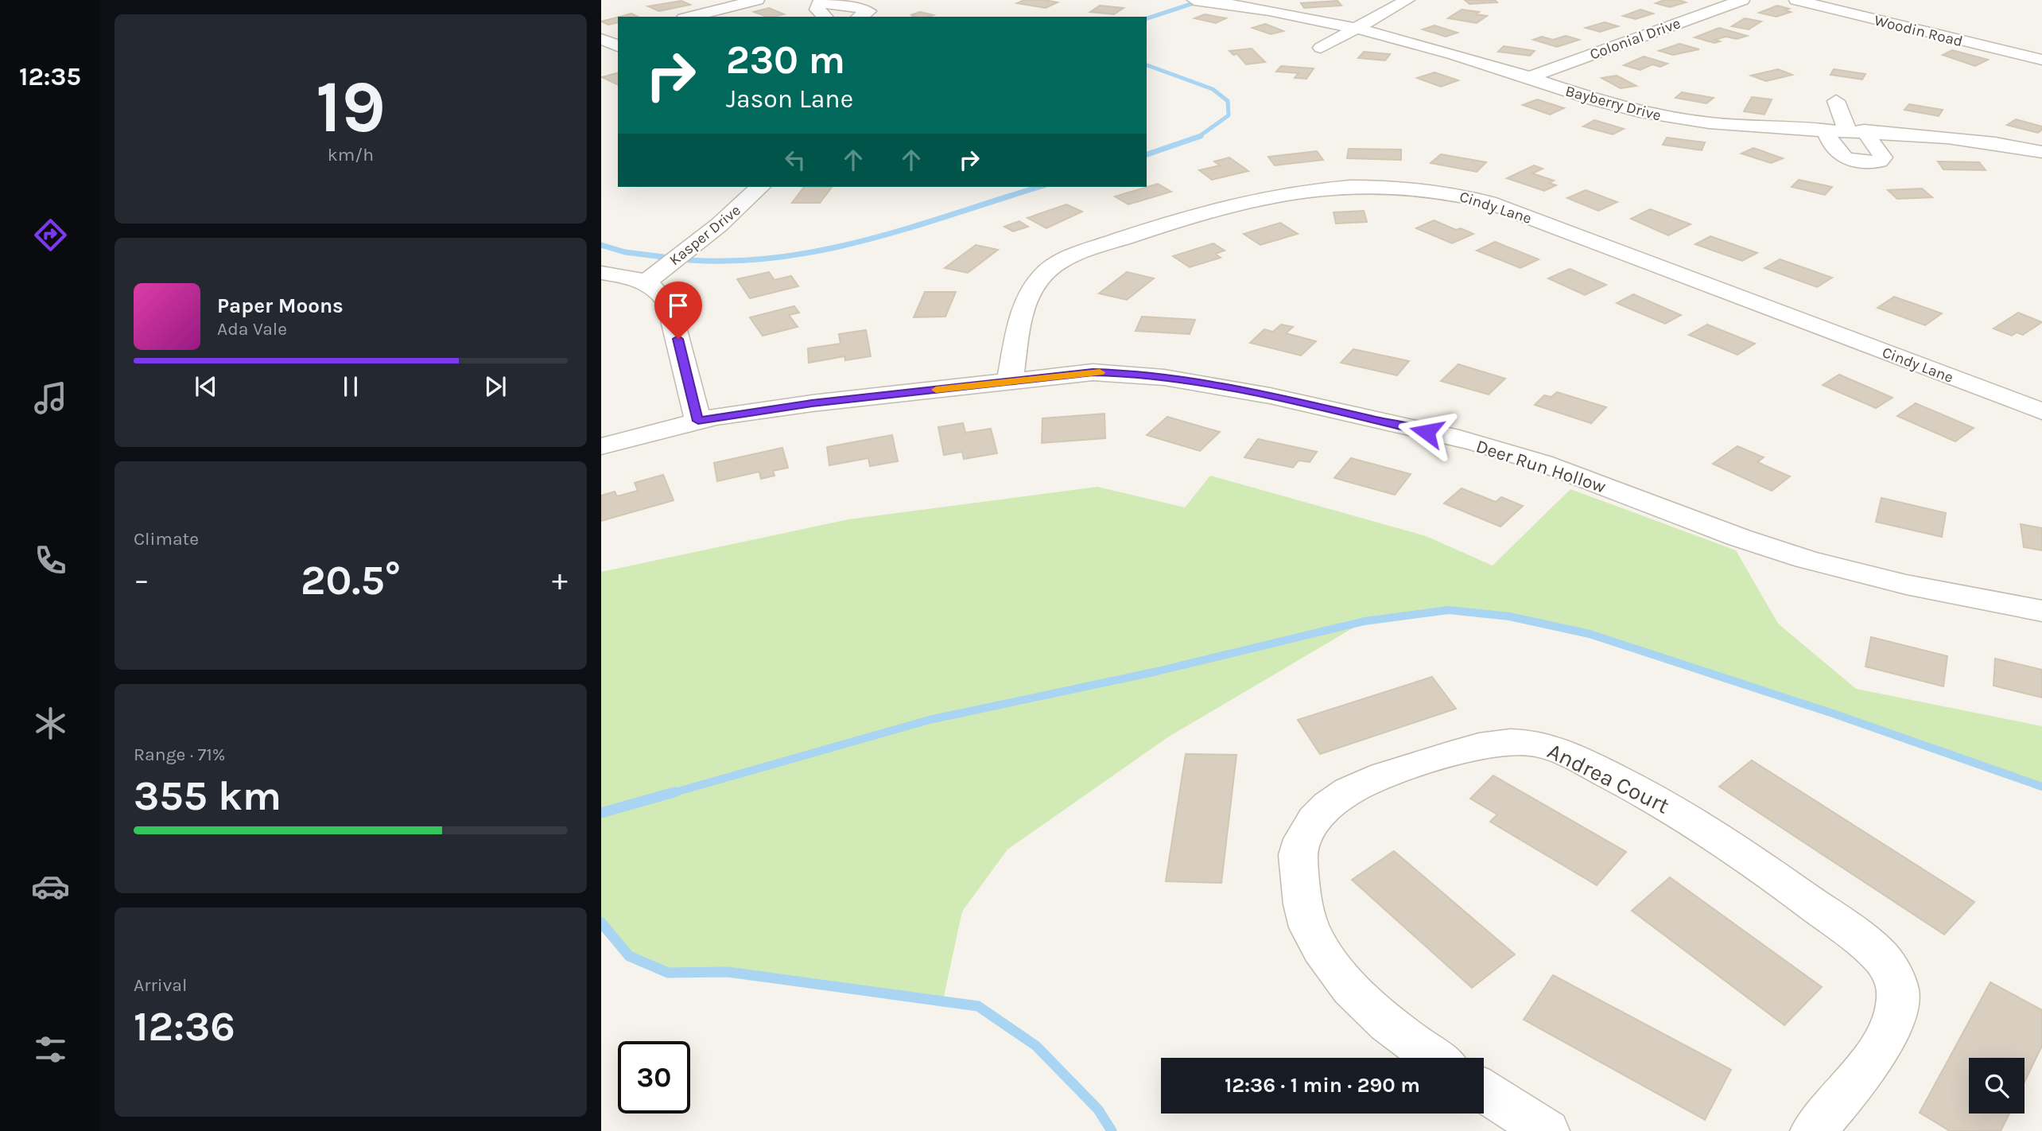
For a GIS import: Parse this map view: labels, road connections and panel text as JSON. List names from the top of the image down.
{
  "streets": {
    "street": [
      "Woodin Road",
      "Colonial Drive",
      "Bayberry Drive",
      "Cindy Lane",
      "Kasper Drive",
      "Deer Run Hollow",
      "Andrea Court"
    ]
  },
  "crossings": [
    ["Colonial Drive", "Bayberry Drive"],
    ["Cindy Lane", "Deer Run Hollow"]
  ],
  "page": {
    "tabs": "12:35",
    "tile": [
      ["19", "km/h"],
      "Climate",
      ["Range · 71%", "355 km"],
      ["Arrival", "12:36"]
    ],
    "turn": ["230 m", "Jason Lane"],
    "song": ["Paper Moons", "Ada Vale"],
    "heat": ["−", "20.5°", "+"],
    "limit": "30",
    "trip": "12:36 · 1 min · 290 m"
  }
}
